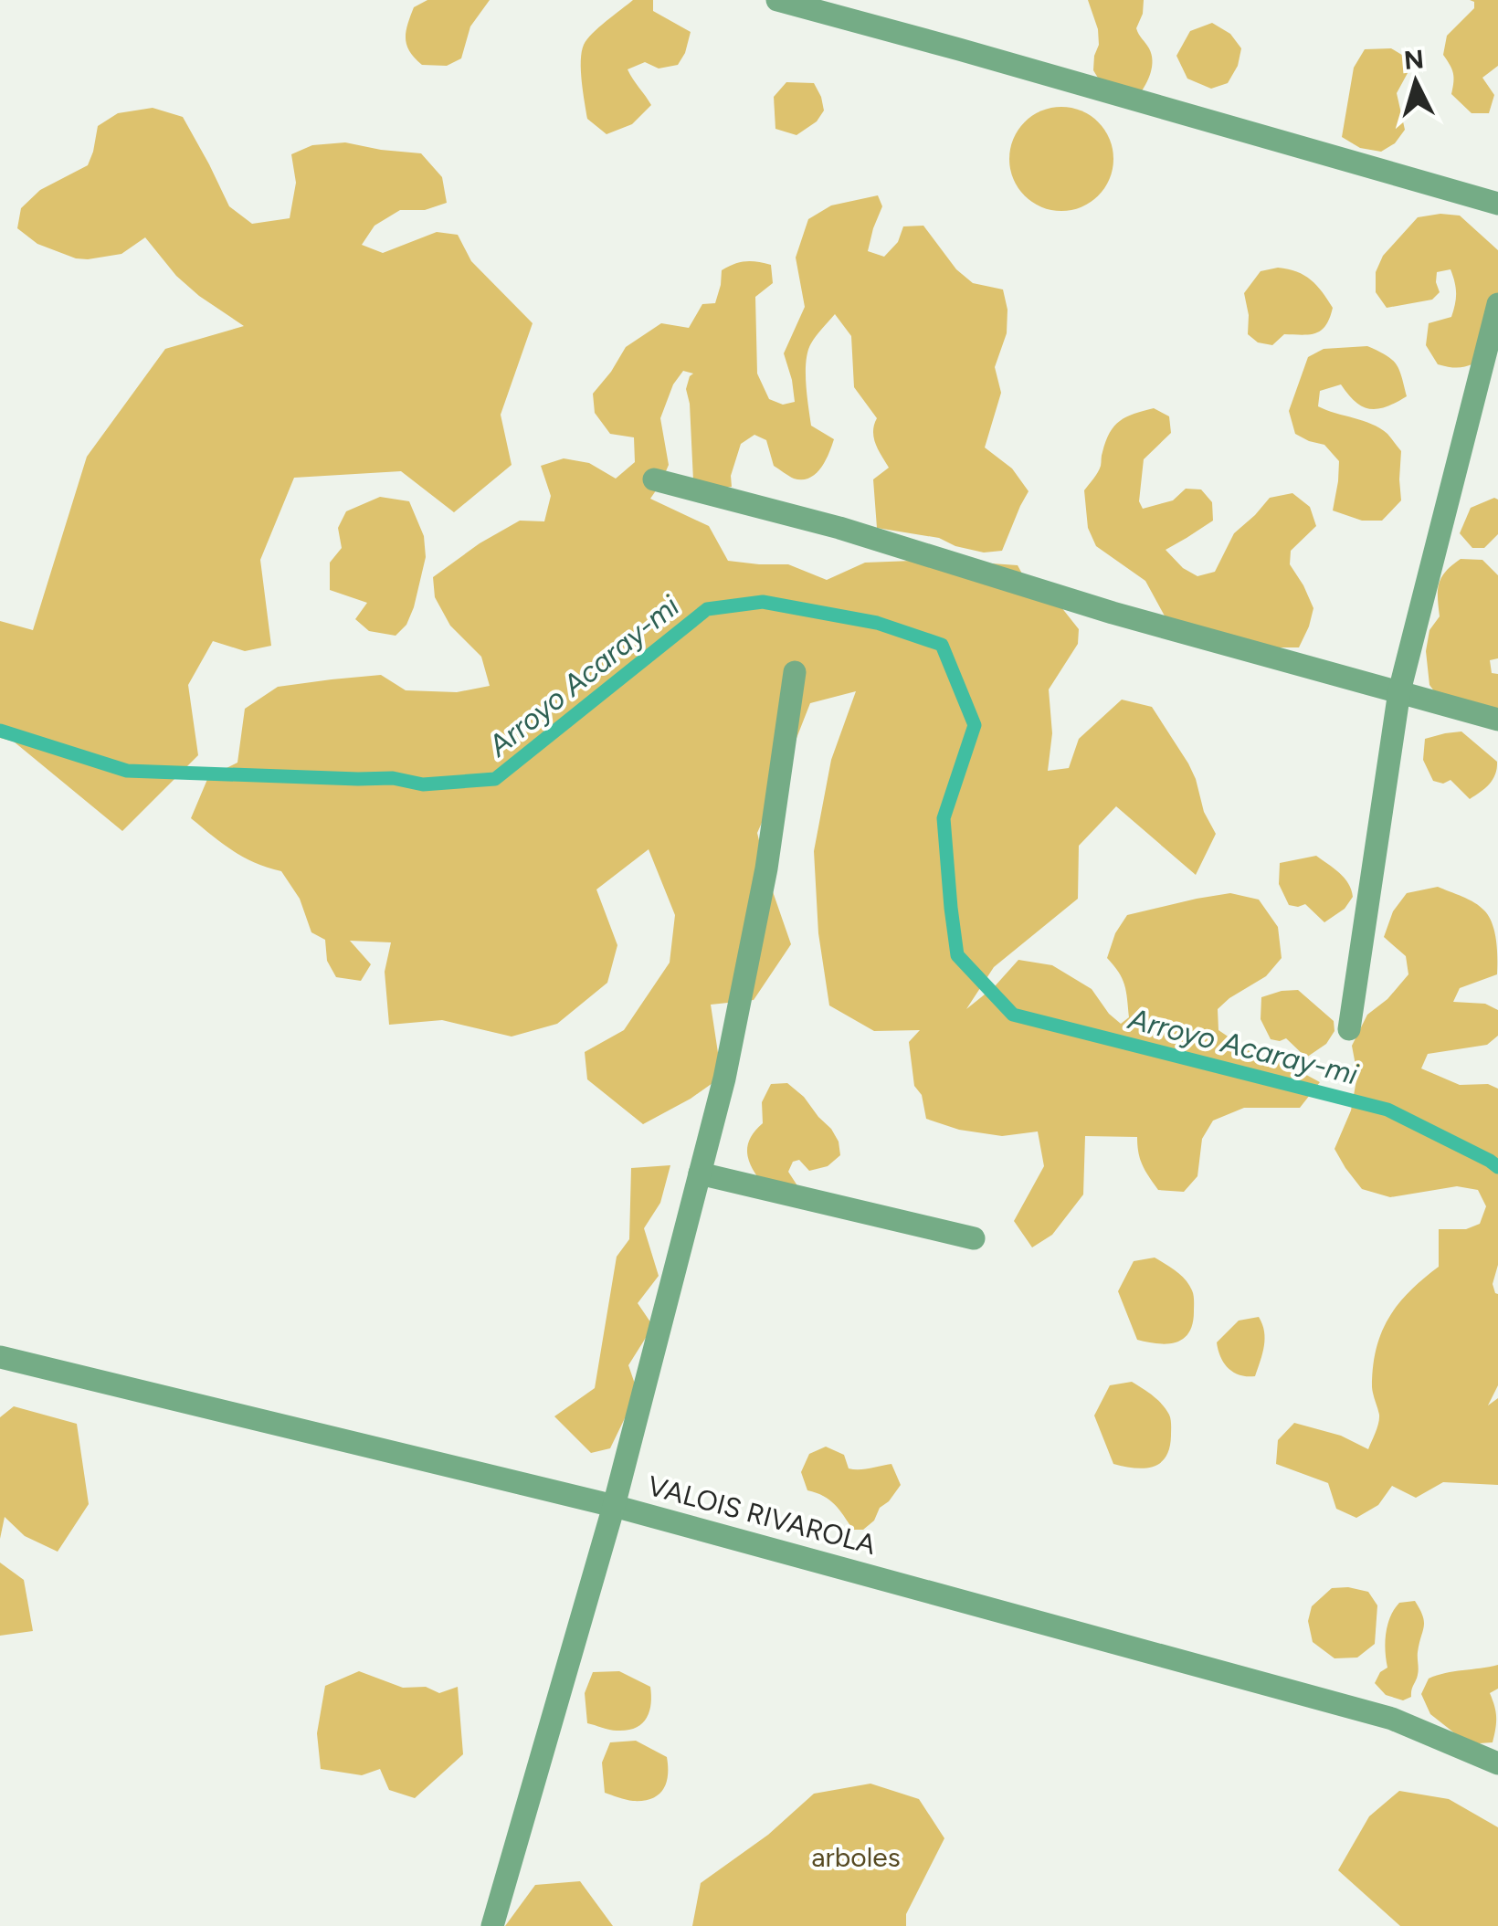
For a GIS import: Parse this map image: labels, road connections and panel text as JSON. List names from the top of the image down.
{
  "streets": {
    "street": ["VALOIS RIVAROLA"]
  },
  "water": ["Arroyo Acaray-mi"],
  "parks": ["arboles"],
  "north": "top"
}
